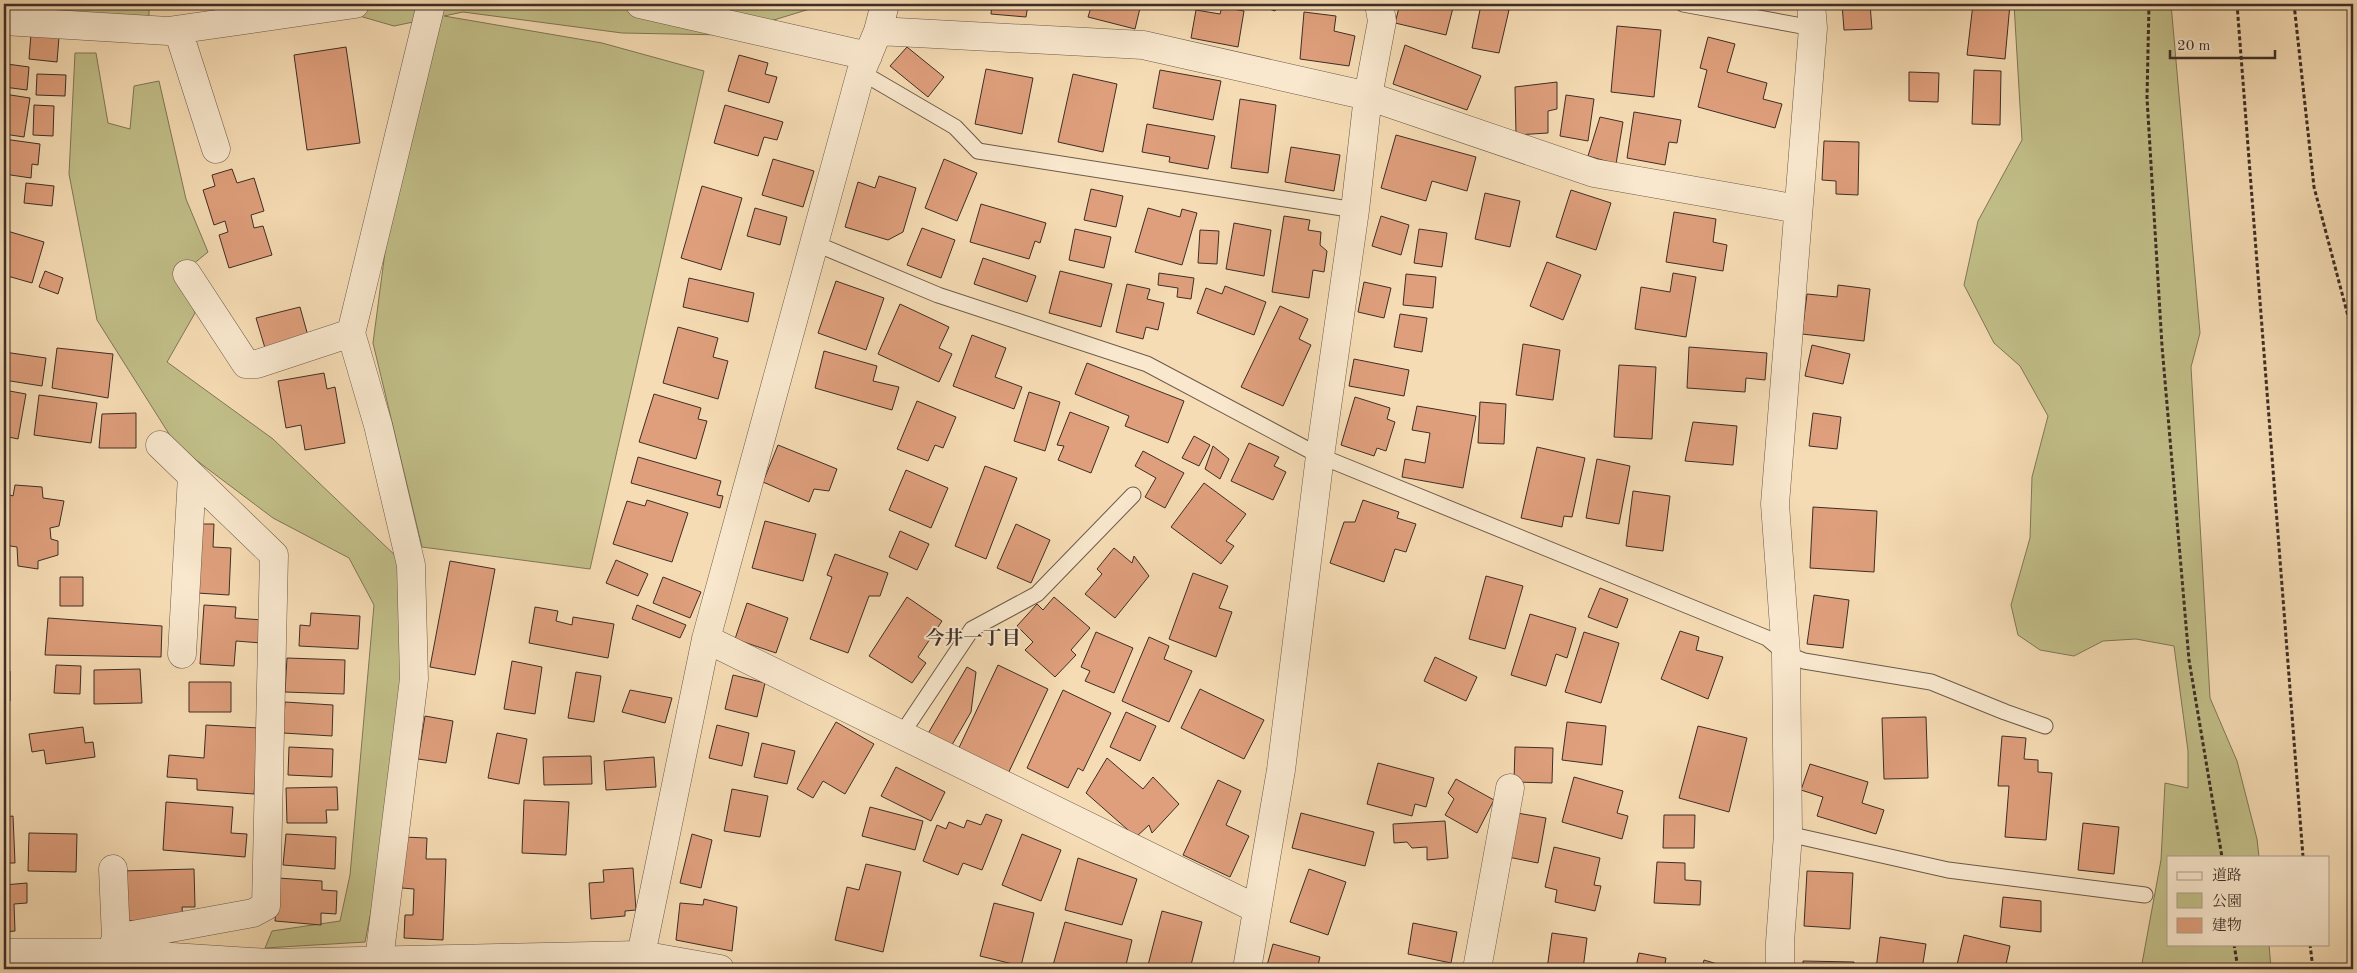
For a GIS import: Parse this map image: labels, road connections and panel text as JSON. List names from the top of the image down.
{
  "districts": ["今井一丁目"],
  "legend": ["道路", "公園", "建物"],
  "scale_bar": "20 m"
}
